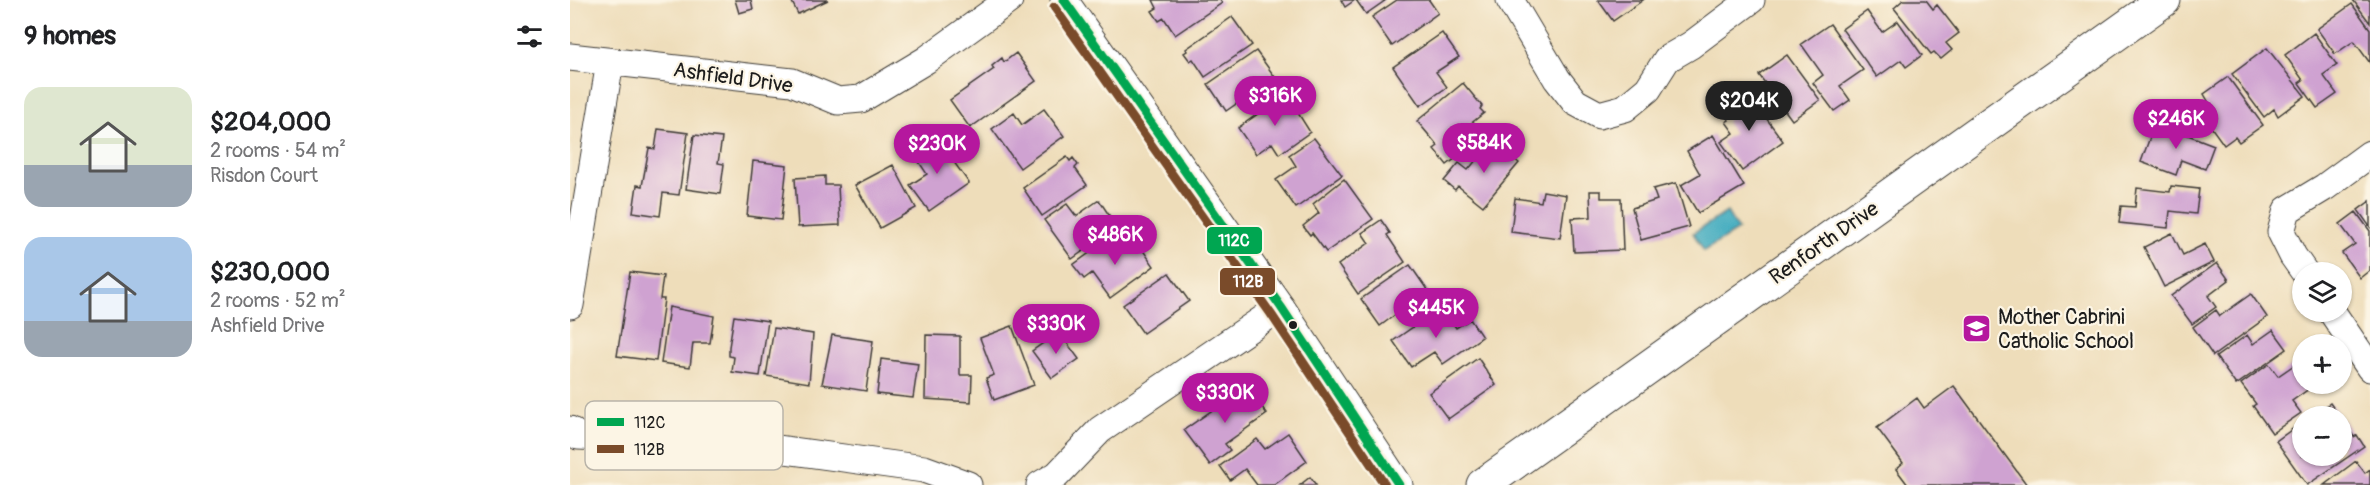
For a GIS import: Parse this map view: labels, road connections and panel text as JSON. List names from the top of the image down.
{
  "streets": {
    "main road": ["Renforth Drive"],
    "street": ["Ashfield Drive"]
  },
  "places": {
    "school or university": ["Mother Cabrini Catholic School"]
  },
  "lines": ["transit line 112C", "transit line 112B"],
  "legend": ["112C", "112B"],
  "page": {
    "heading": "9 homes",
    "list": [
      {
        "name": "$204,000",
        "note": "2 rooms · 54 m² · Risdon Court"
      },
      {
        "name": "$230,000",
        "note": "2 rooms · 52 m² · Ashfield Drive"
      }
    ],
    "price": [
      "$316K",
      "$204K",
      "$246K",
      "$584K",
      "$230K",
      "$486K",
      "$445K",
      "$330K",
      "$330K"
    ],
    "map_buttons": ["+", "−"]
  }
}
